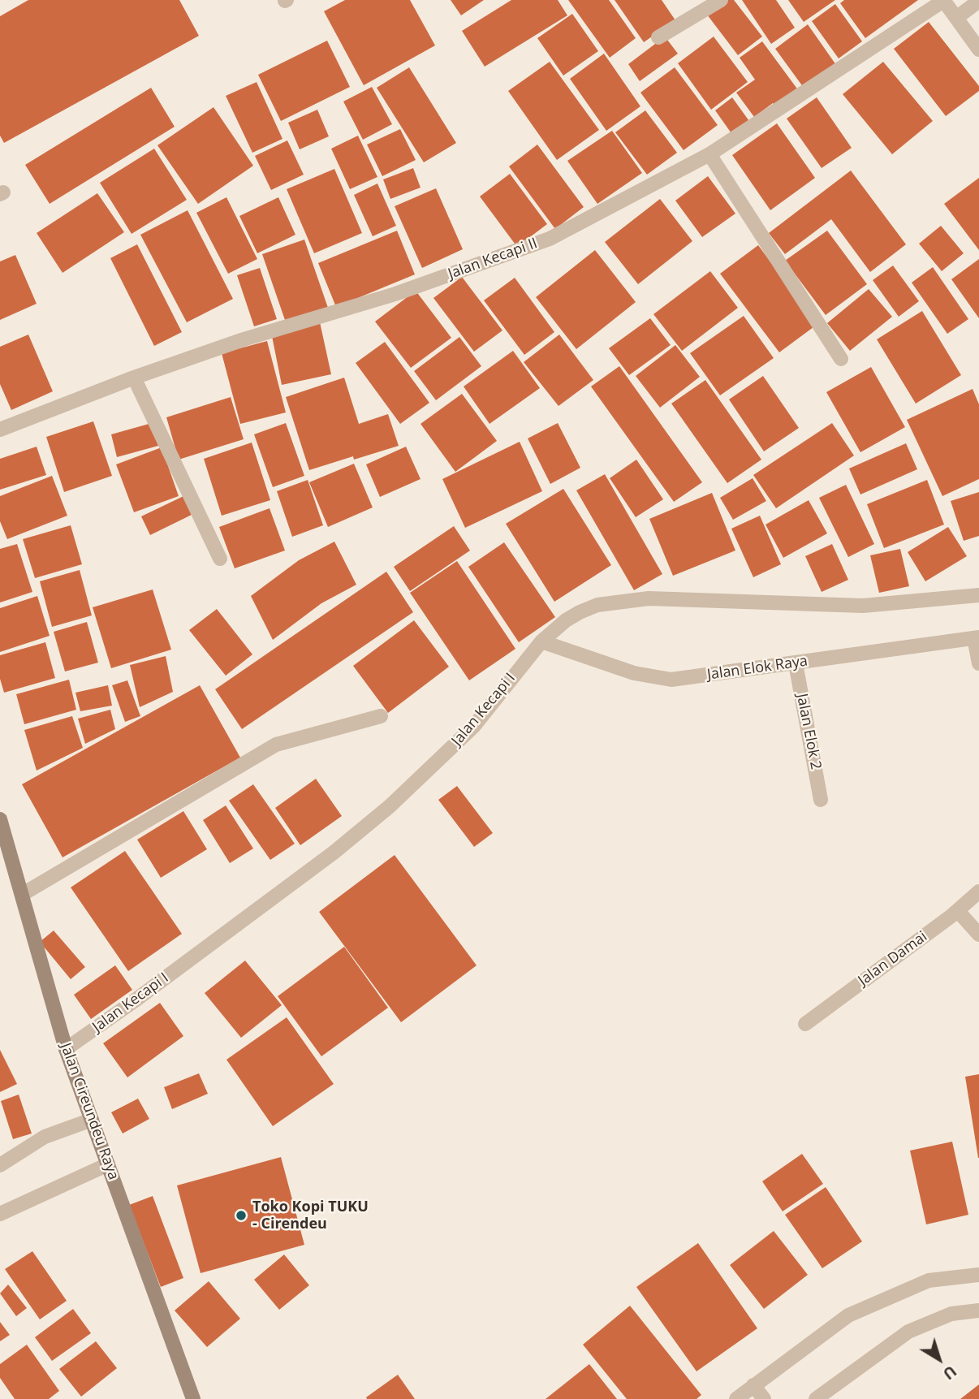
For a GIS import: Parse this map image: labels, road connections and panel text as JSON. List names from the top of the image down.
{
  "streets": {
    "main road": ["Jalan Cireundeu Raya"],
    "street": [
      "Jalan Kecapi II",
      "Jalan Elok Raya",
      "Jalan Kecapi I",
      "Jalan Elok 2",
      "Jalan Damai"
    ]
  },
  "crossings": [
    ["Jalan Elok Raya", "Jalan Kecapi I"],
    ["Jalan Elok Raya", "Jalan Elok 2"],
    ["Jalan Kecapi I", "Jalan Cireundeu Raya"]
  ],
  "places": ["Toko Kopi TUKU - Cirendeu"],
  "north": "bottom right"
}
